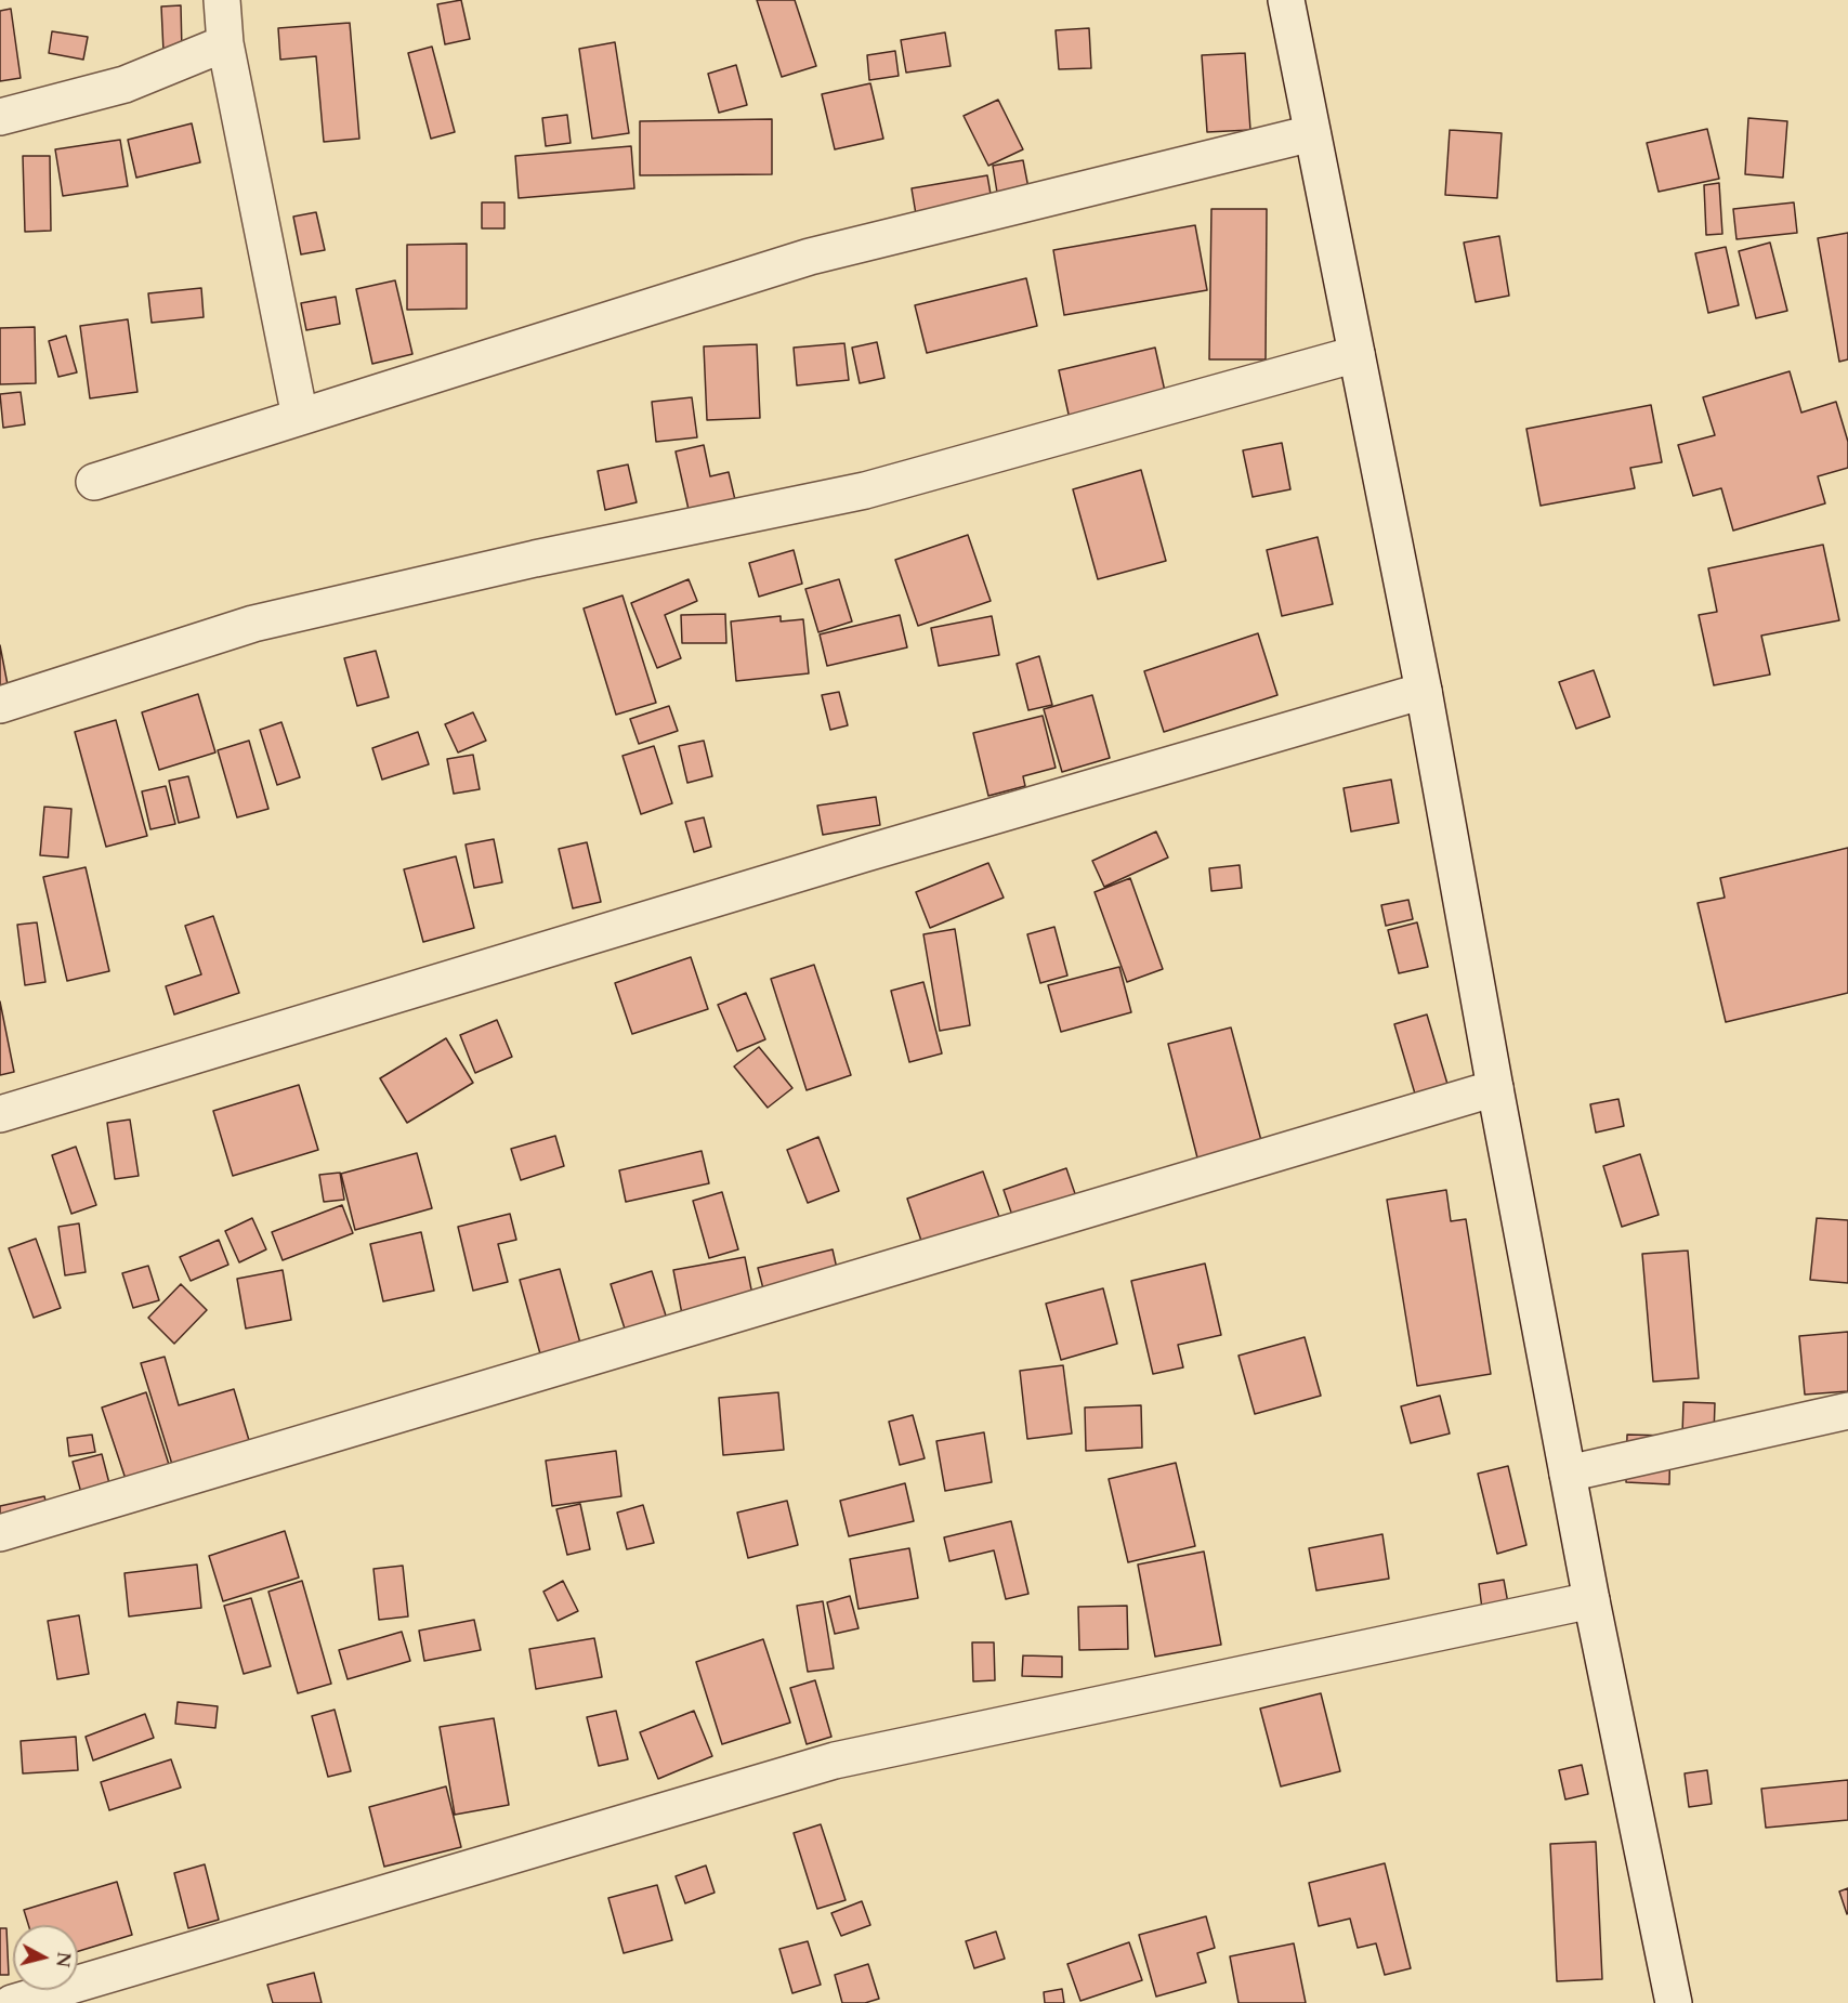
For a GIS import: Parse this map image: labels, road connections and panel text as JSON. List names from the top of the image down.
{
  "north": "right"
}
